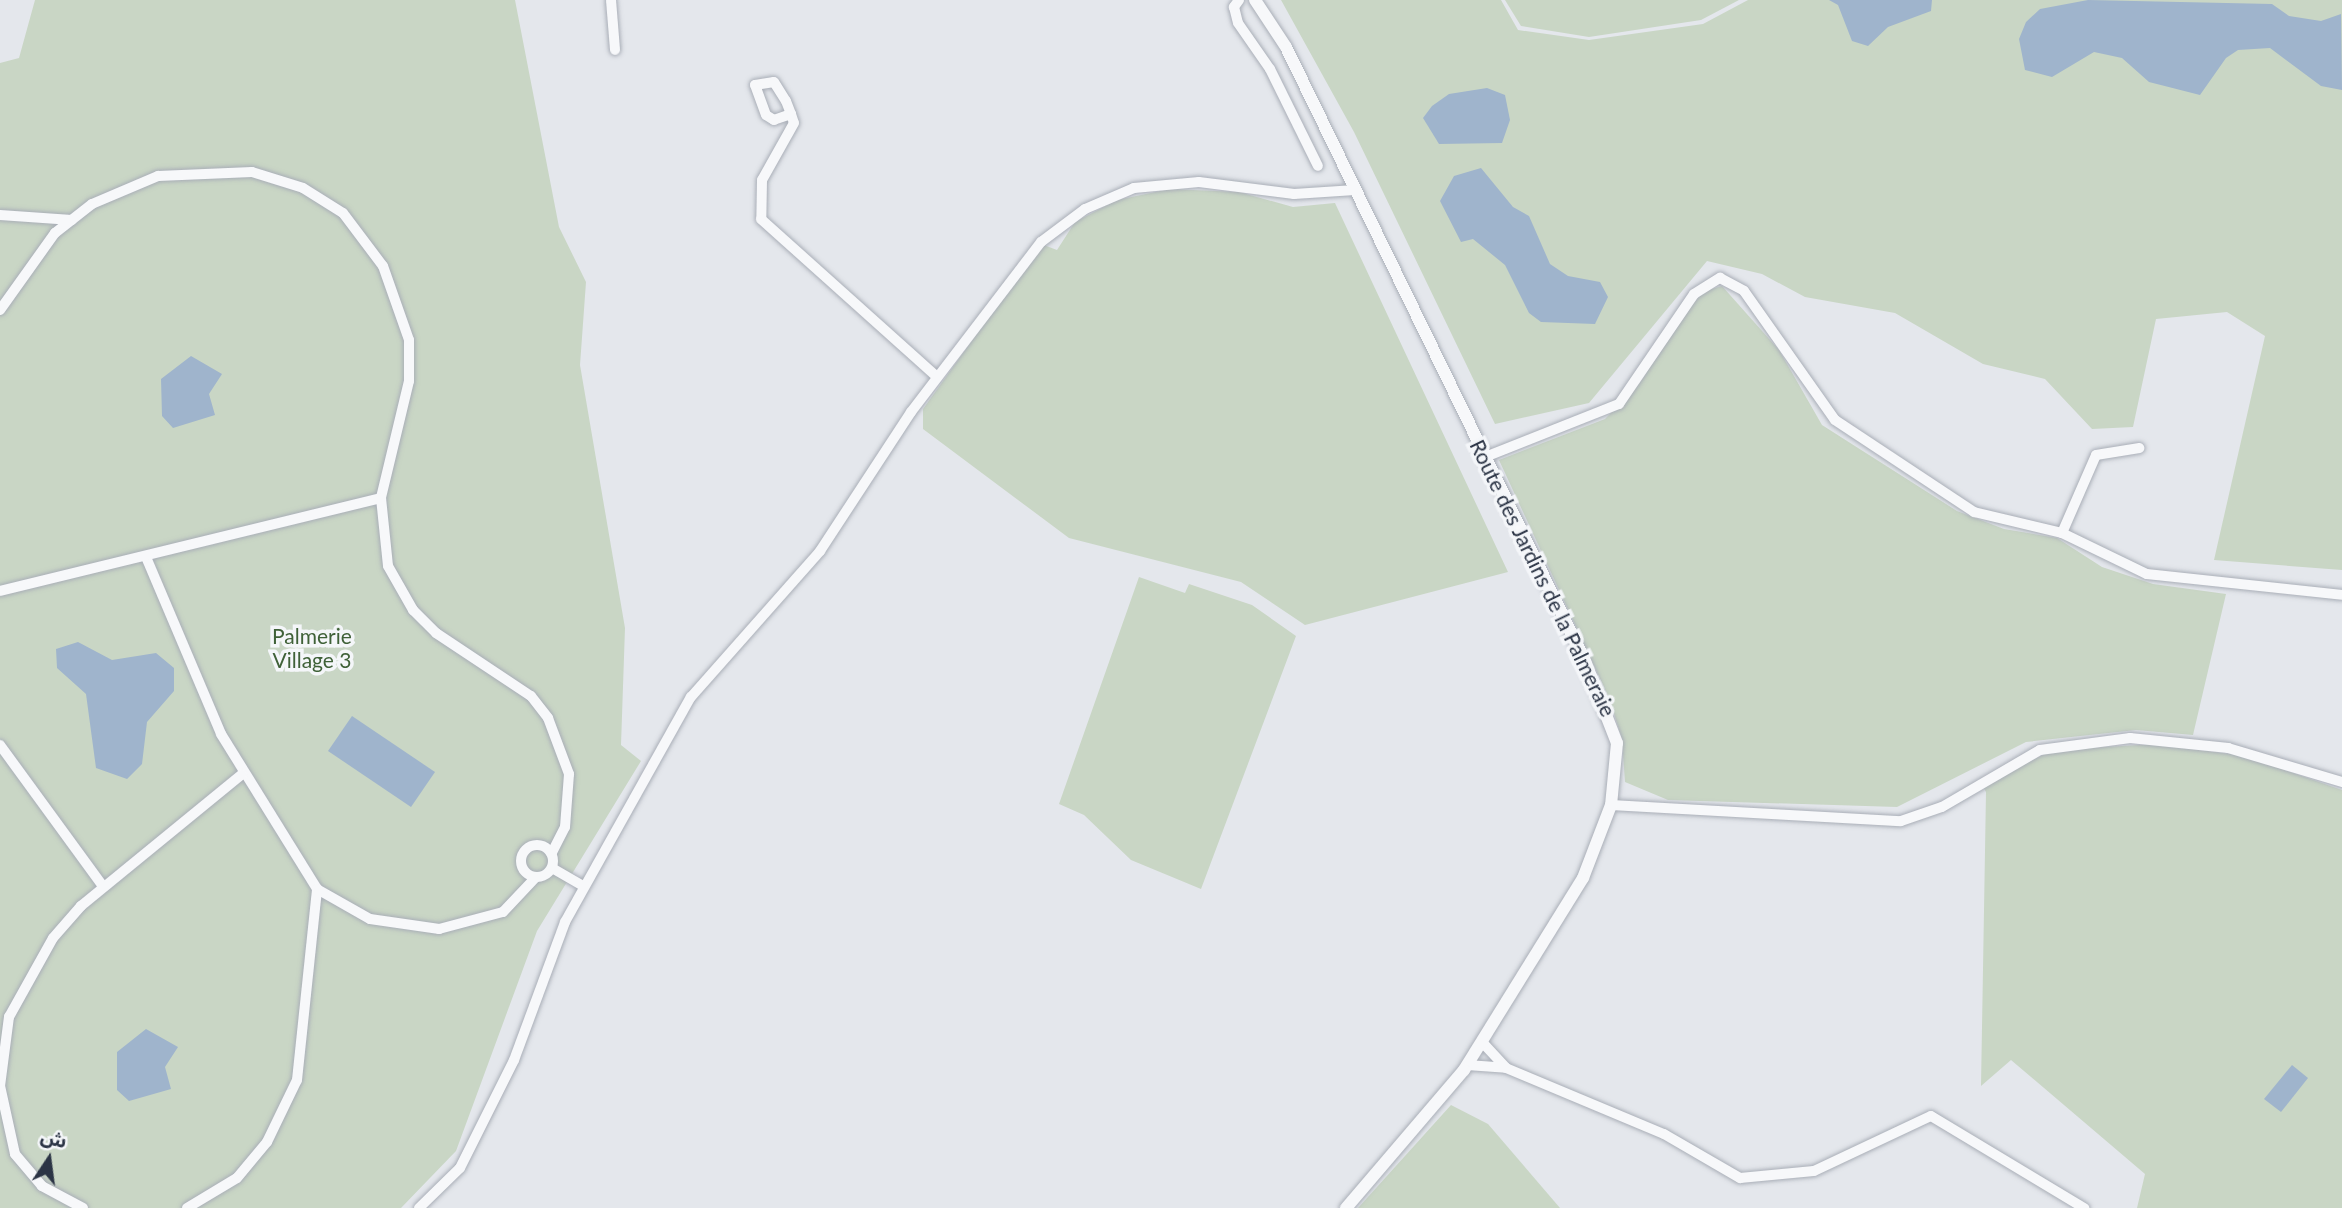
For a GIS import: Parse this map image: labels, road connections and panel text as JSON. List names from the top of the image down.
{
  "streets": {
    "street": ["Route des Jardins de la Palmeraie"]
  },
  "parks": ["Palmerie Village 3"],
  "north": "top"
}
